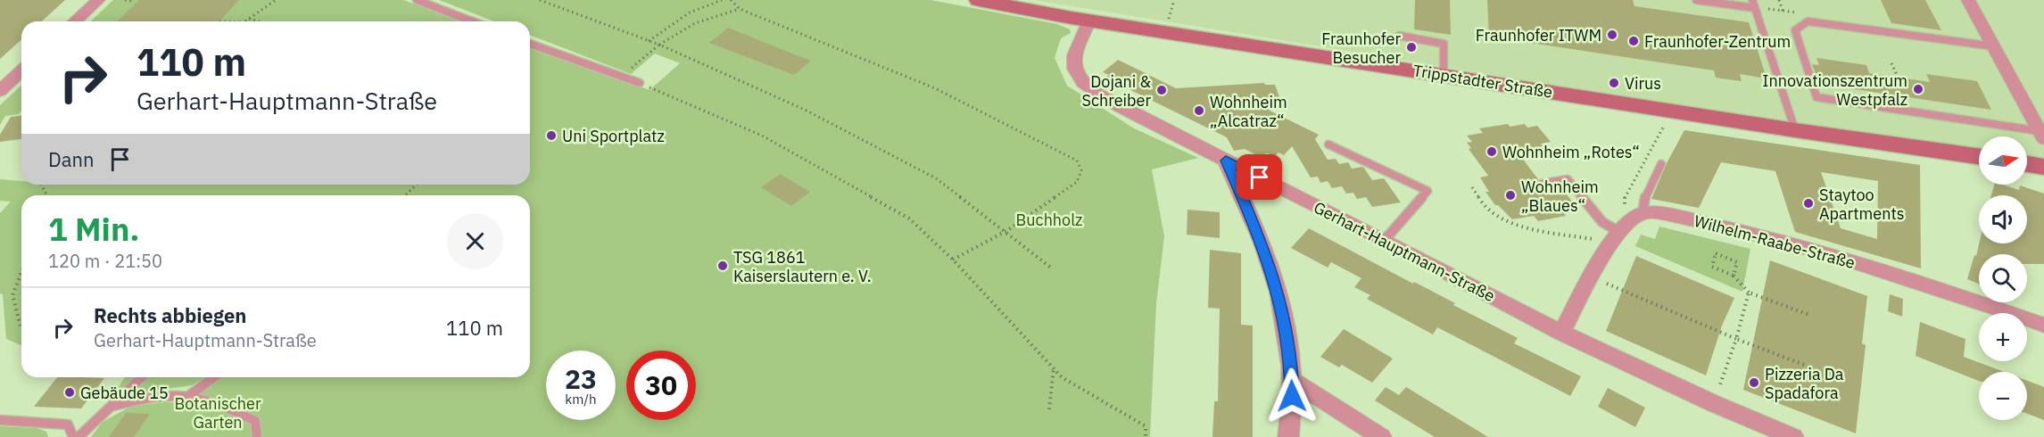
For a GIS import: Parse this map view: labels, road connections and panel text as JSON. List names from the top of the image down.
{
  "streets": {
    "main road": ["Trippstadter Straße"],
    "street": ["Wilhelm-Raabe-Straße", "Gerhart-Hauptmann-Straße"]
  },
  "crossings": [
    ["Trippstadter Straße", "Gerhart-Hauptmann-Straße"]
  ],
  "parks": ["Buchholz", "Botanischer Garten"],
  "places": [
    "Fraunhofer ITWM",
    "Fraunhofer-Zentrum",
    "Fraunhofer Besucher",
    "Virus",
    "Innovationszentrum Westpfalz",
    "Dojani & Schreiber",
    "Wohnheim „Alcatraz“",
    "Uni Sportplatz",
    "Wohnheim „Rotes“",
    "Wohnheim „Blaues“",
    "Staytoo Apartments",
    "TSG 1861 Kaiserslautern e. V.",
    "Pizzeria Da Spadafora",
    "Gebäude 15"
  ],
  "north": "right",
  "page": {
    "turn": ["110 m", "Gerhart-Hauptmann-Straße"],
    "then": "Dann",
    "map_buttons": ["+", "−"],
    "heading": ["1 Min.", "120 m · 21:50"],
    "list": [
      {
        "name": "Rechts abbiegen",
        "note": "Gerhart-Hauptmann-Straße",
        "value": "110 m"
      }
    ],
    "speed": "23 km/h",
    "limit": "30"
  }
}
